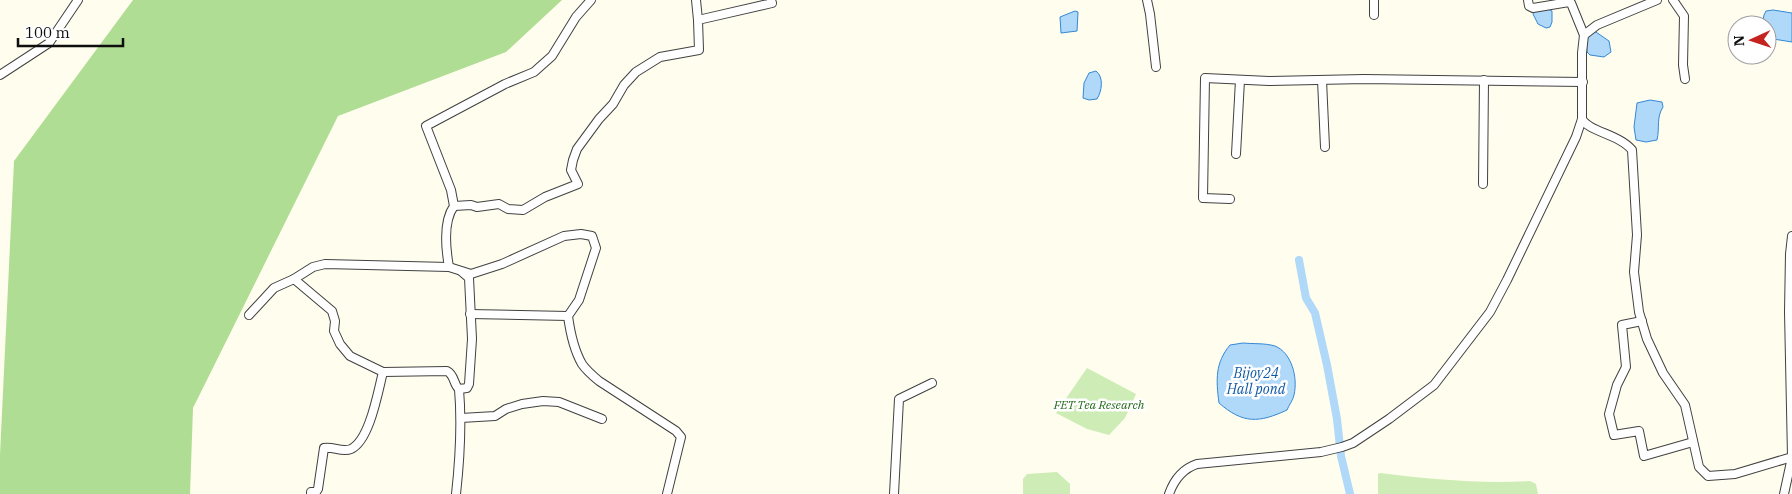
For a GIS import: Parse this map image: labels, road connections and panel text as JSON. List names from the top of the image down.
{
  "water": ["Bijoy24 Hall pond"],
  "parks": ["FET Tea Research"],
  "scale_bar": "100 m",
  "north": "left"
}
